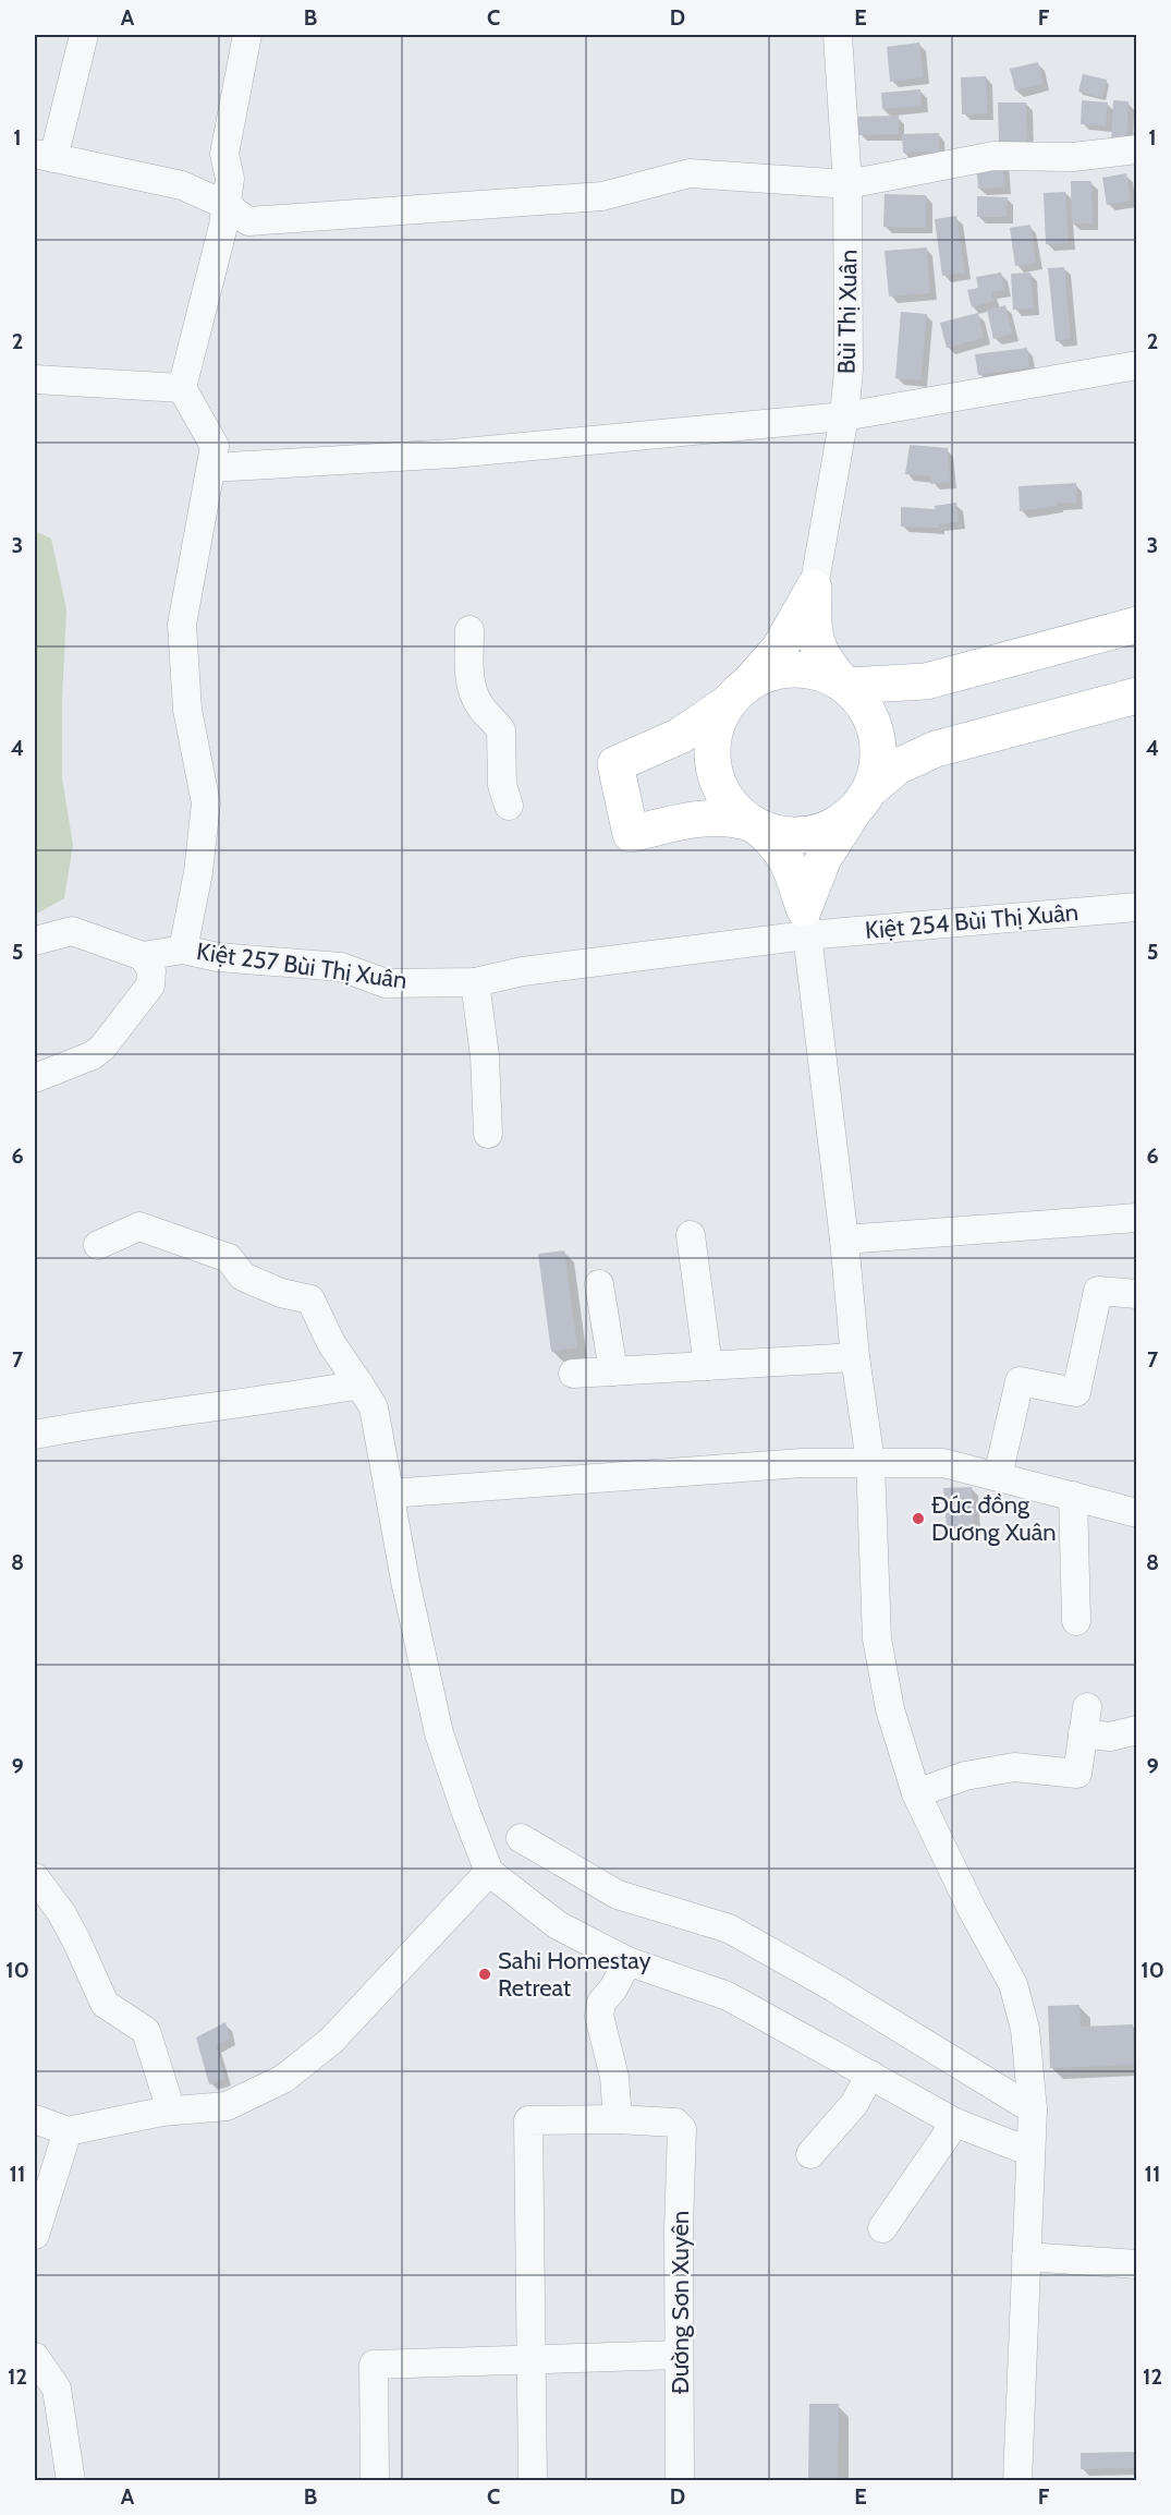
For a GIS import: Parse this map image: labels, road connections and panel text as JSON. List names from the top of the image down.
{
  "streets": {
    "street": [
      "Bùi Thị Xuân",
      "Kiệt 254 Bùi Thị Xuân",
      "Kiệt 257 Bùi Thị Xuân",
      "Đường Sơn Xuyên"
    ]
  },
  "crossings": [
    ["Kiệt 254 Bùi Thị Xuân", "Kiệt 257 Bùi Thị Xuân"]
  ],
  "places": ["Đúc đồng Dương Xuân", "Sahi Homestay Retreat"],
  "grid": {
    "columns": [
      "A",
      "B",
      "C",
      "D",
      "E",
      "F"
    ],
    "rows": [
      "1",
      "2",
      "3",
      "4",
      "5",
      "6",
      "7",
      "8",
      "9",
      "10",
      "11",
      "12"
    ]
  }
}
